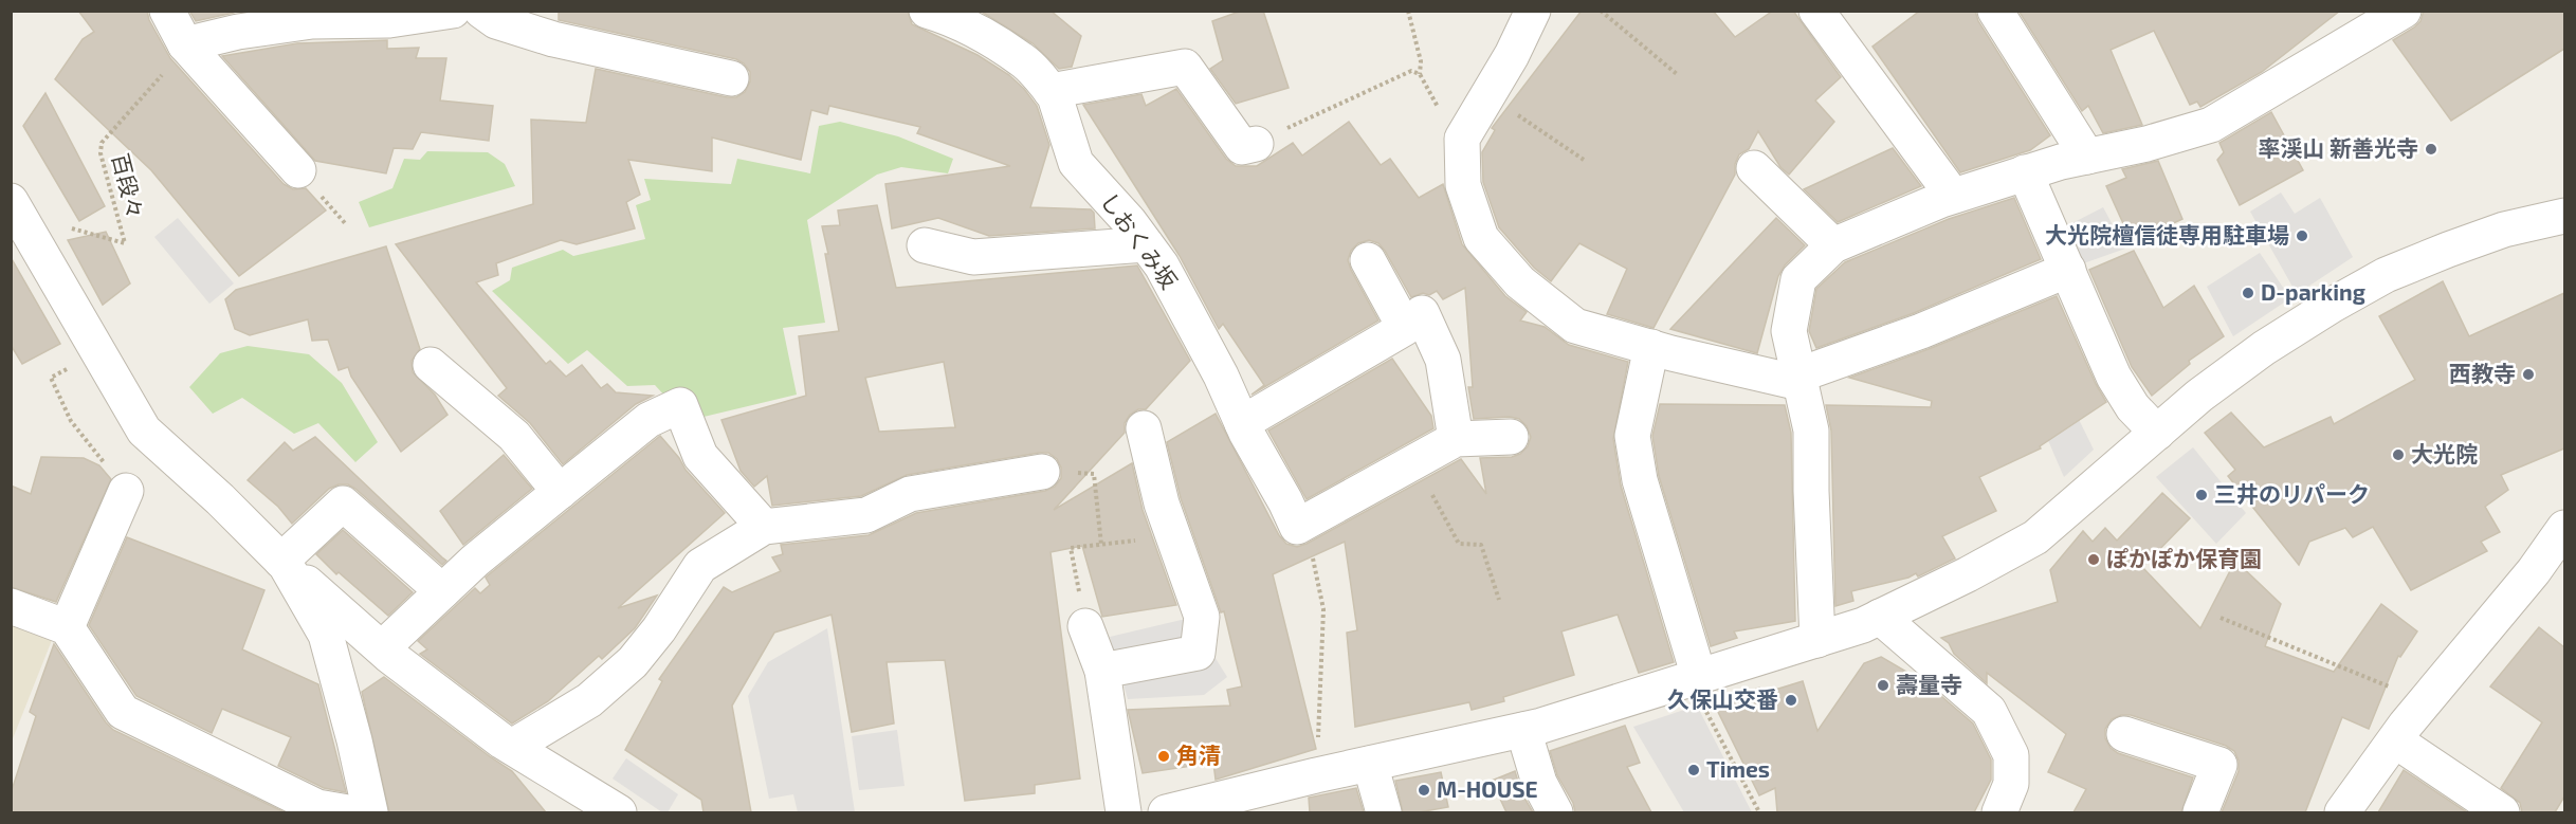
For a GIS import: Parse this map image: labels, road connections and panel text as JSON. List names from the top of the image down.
{
  "streets": {
    "street": ["しおくみ坂"],
    "path": ["百段々"]
  },
  "places": [
    "率渓山 新善光寺",
    "大光院檀信徒専用駐車場",
    "D-parking",
    "西教寺",
    "大光院",
    "三井のリパーク",
    "ぽかぽか保育園",
    "壽量寺",
    "久保山交番",
    "角清",
    "Times",
    "M-HOUSE"
  ]
}
